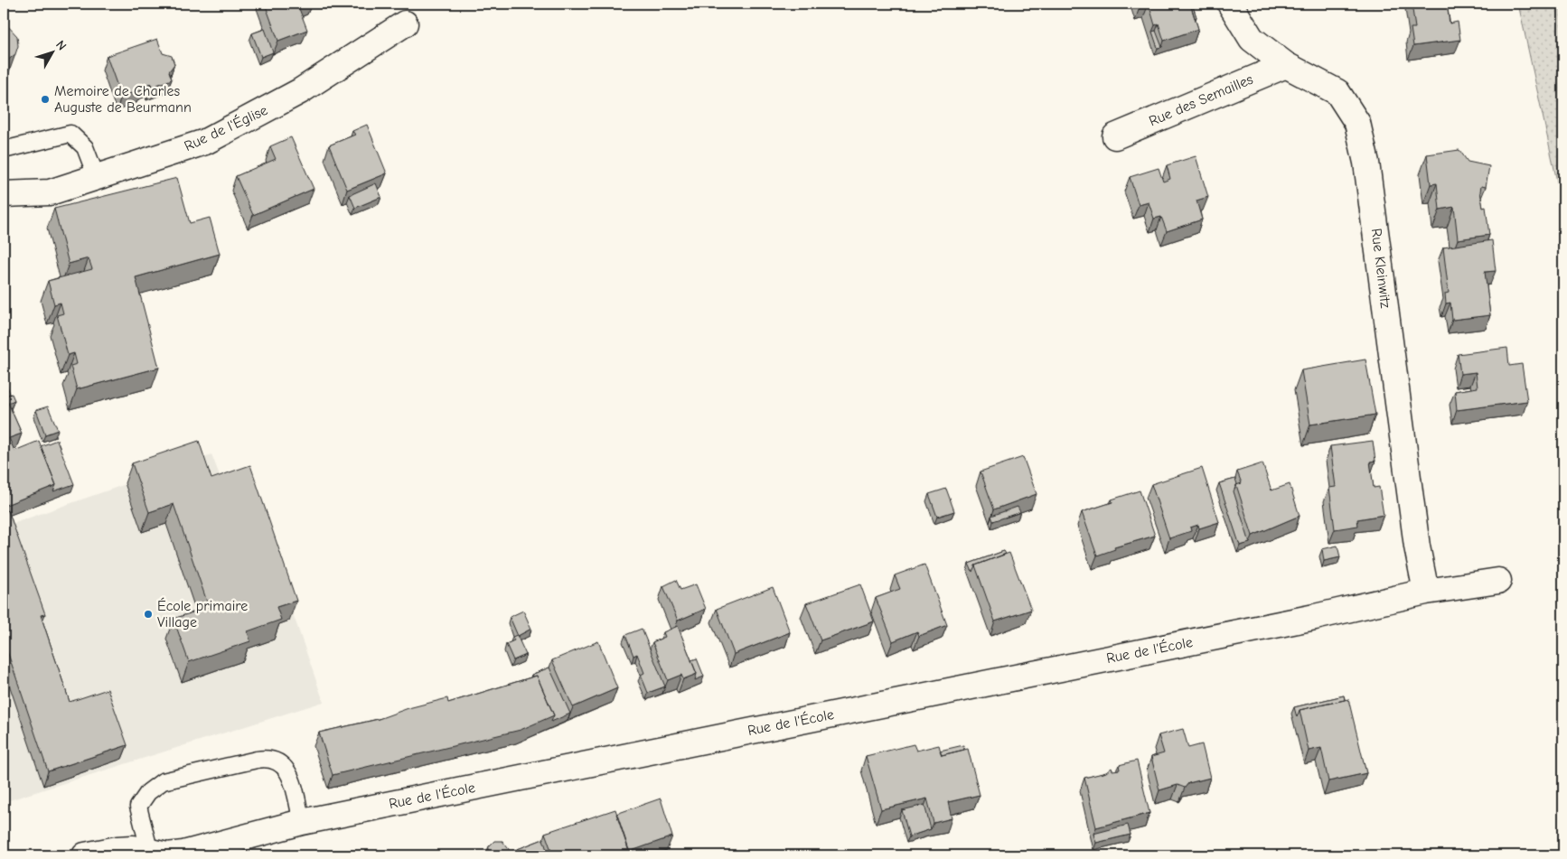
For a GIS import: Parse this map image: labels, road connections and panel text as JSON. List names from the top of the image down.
{
  "streets": {
    "street": [
      "Rue des Semailles",
      "Rue de l'Église",
      "Rue Kleinwitz",
      "Rue de l'École"
    ]
  },
  "crossings": [
    ["Rue des Semailles", "Rue Kleinwitz"],
    ["Rue Kleinwitz", "Rue de l'École"]
  ],
  "places": ["Memoire de Charles Auguste de Beurmann", "École primaire Village"],
  "north": "top right"
}
